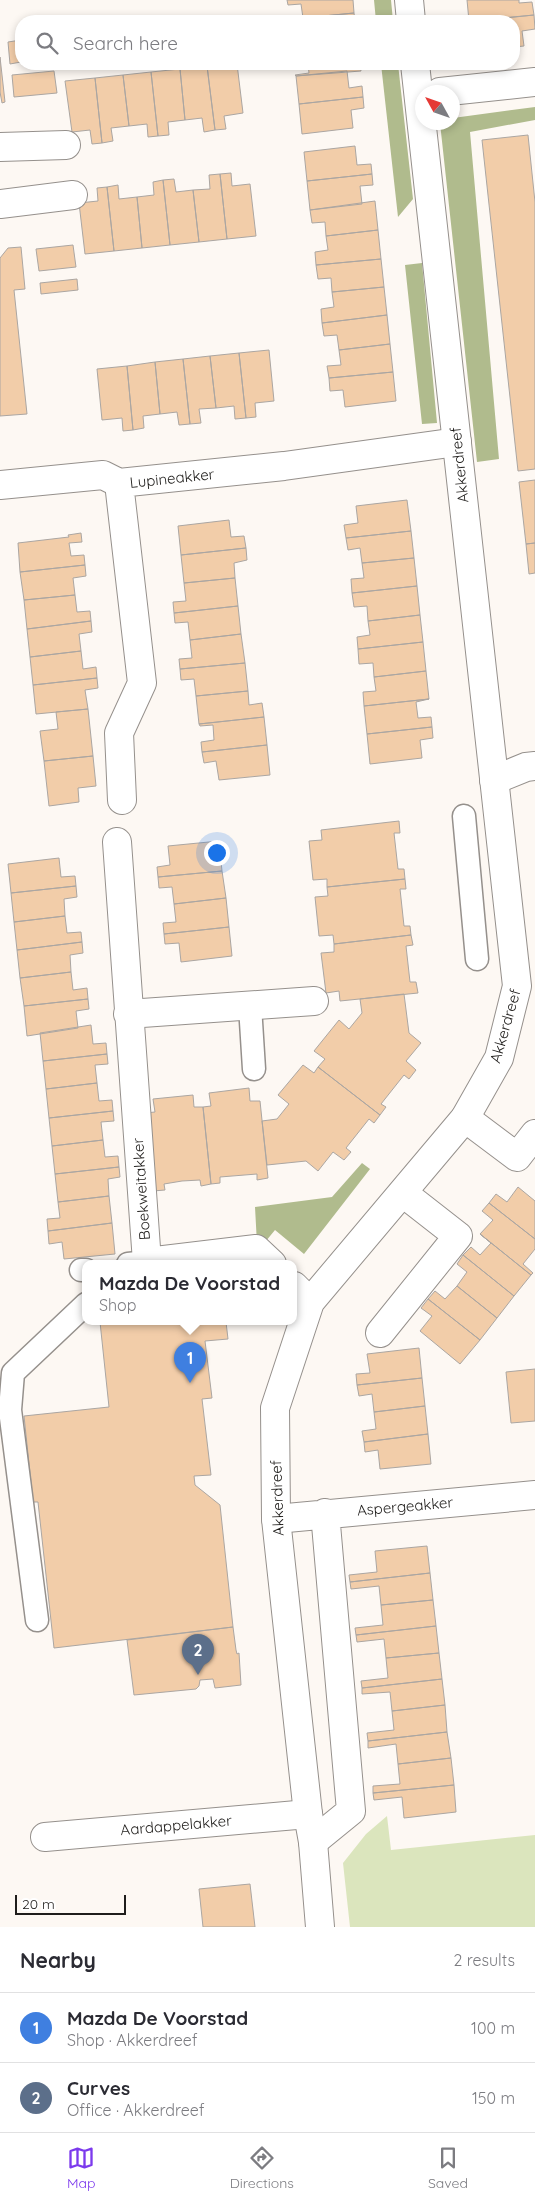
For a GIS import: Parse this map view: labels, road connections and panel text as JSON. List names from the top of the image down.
{
  "streets": {
    "street": [
      "Akkerdreef",
      "Lupineakker",
      "Boekweitakker",
      "Aspergeakker",
      "Aardappelakker"
    ]
  },
  "crossings": [
    ["Akkerdreef", "Lupineakker"],
    ["Akkerdreef", "Aspergeakker"],
    ["Akkerdreef", "Aardappelakker"]
  ],
  "scale_bar": "20 m",
  "north": "top left",
  "page": {
    "search": "Search here",
    "popup": ["Mazda De Voorstad", "Shop"],
    "pins": ["1", "2"],
    "scale": "20 m",
    "heading": ["Nearby", "2 results"],
    "list": [
      {
        "mark": "1",
        "name": "Mazda De Voorstad",
        "note": "Shop · Akkerdreef",
        "value": "100 m"
      },
      {
        "mark": "2",
        "name": "Curves",
        "note": "Office · Akkerdreef",
        "value": "150 m"
      }
    ],
    "nav": ["Map", "Directions", "Saved"]
  }
}
